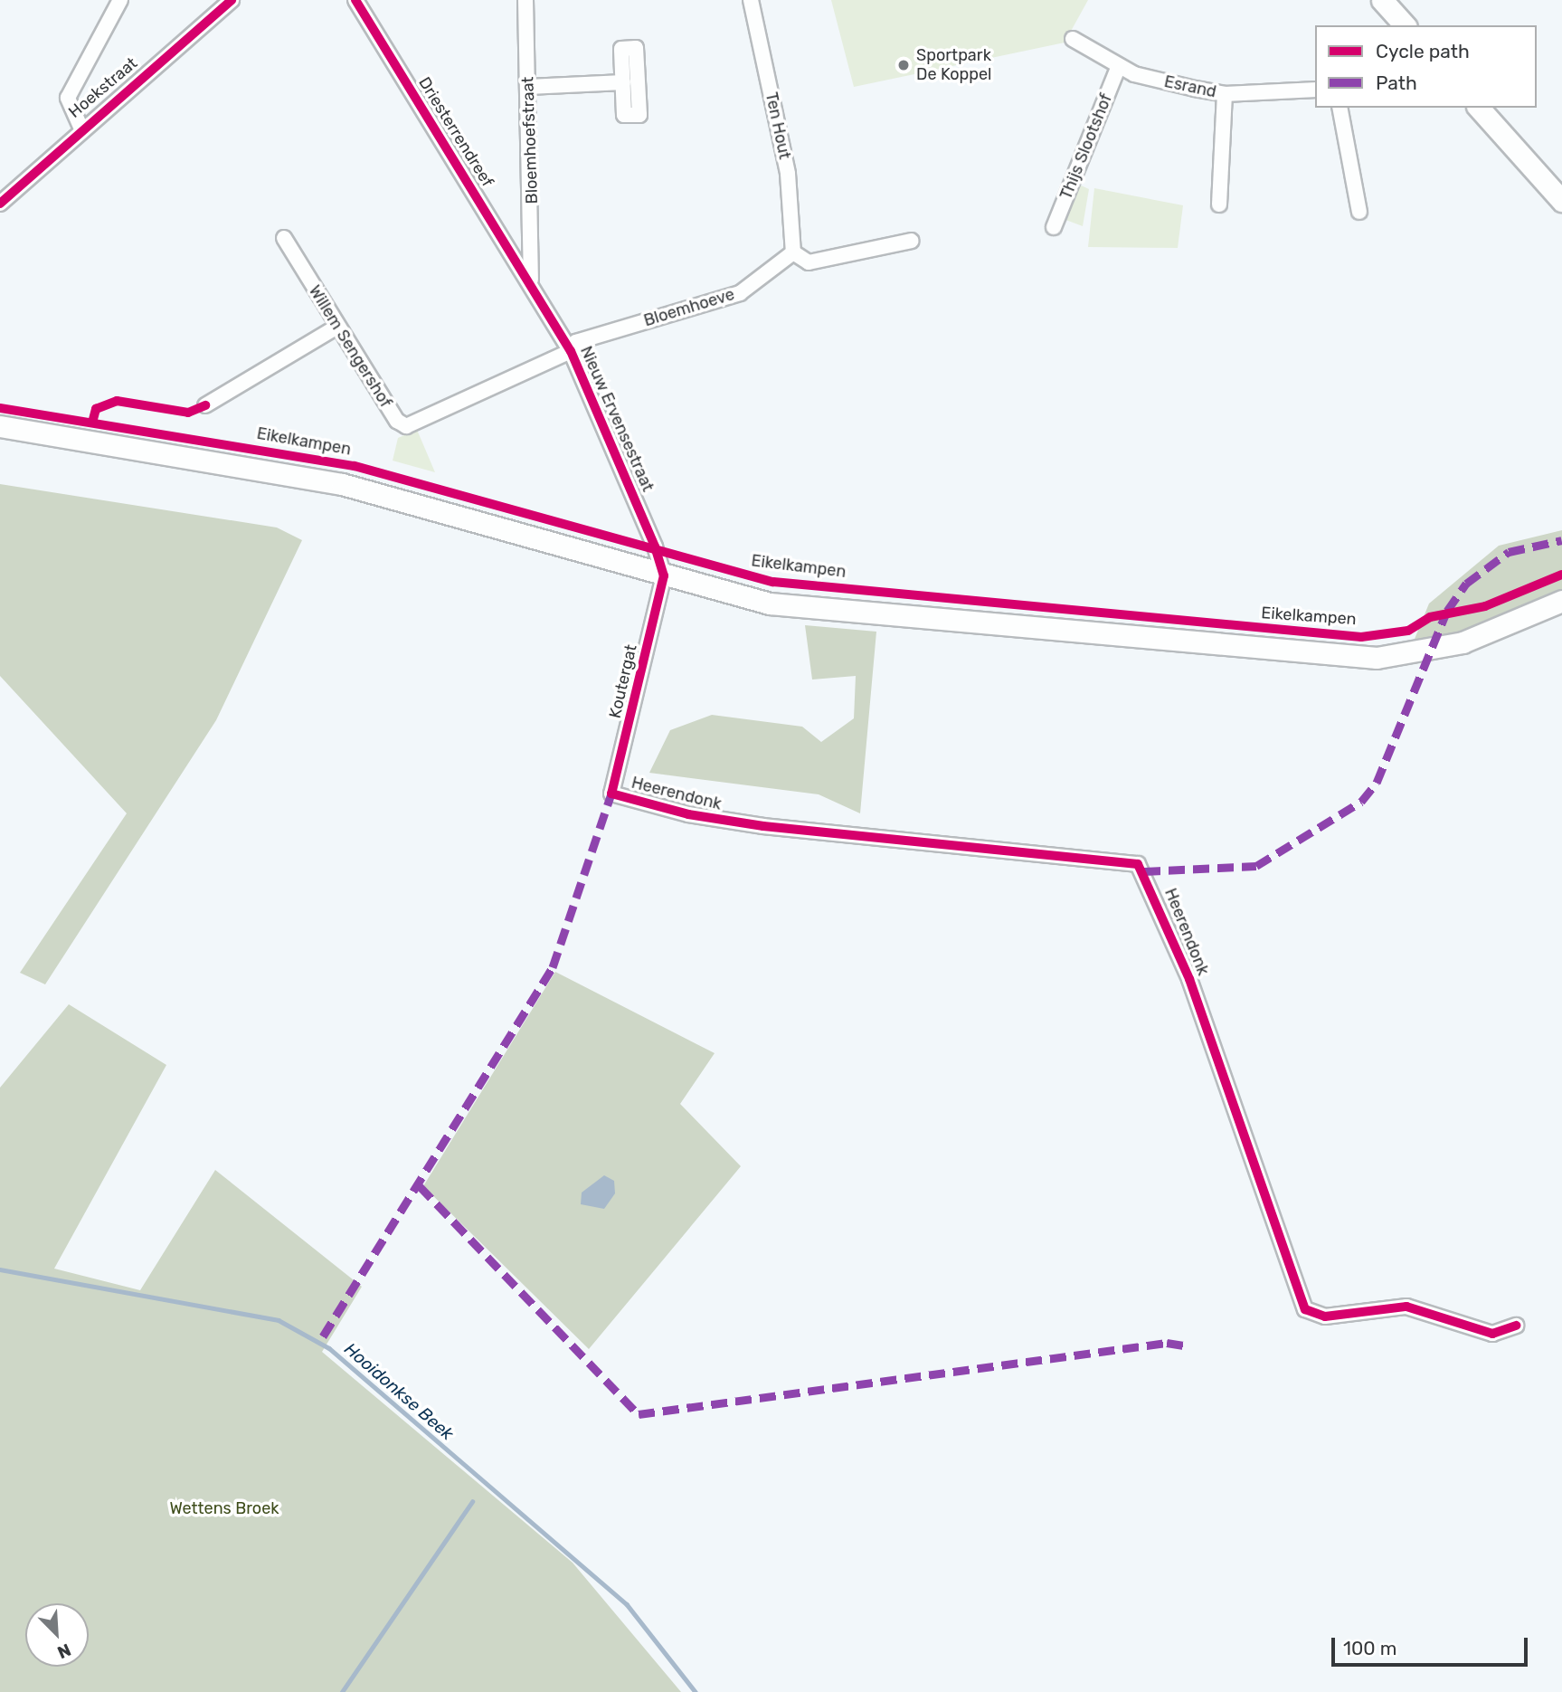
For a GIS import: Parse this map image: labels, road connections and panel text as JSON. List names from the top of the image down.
{
  "streets": {
    "street": [
      "Esrand",
      "Hoekstraat",
      "Ten Hout",
      "Driesterrendreef",
      "Bloemhoefstraat",
      "Thijs Slootshof",
      "Bloemhoeve",
      "Willem Sengershof",
      "Nieuw Ervensestraat",
      "Koutergat",
      "Heerendonk"
    ],
    "cycle path": ["Eikelkampen"]
  },
  "crossings": [
    ["Esrand", "Thijs Slootshof"],
    ["Ten Hout", "Bloemhoeve"],
    ["Driesterrendreef", "Bloemhoefstraat"],
    ["Driesterrendreef", "Nieuw Ervensestraat"],
    ["Bloemhoefstraat", "Nieuw Ervensestraat"],
    ["Bloemhoeve", "Willem Sengershof"],
    ["Bloemhoeve", "Nieuw Ervensestraat"],
    ["Willem Sengershof", "Nieuw Ervensestraat"],
    ["Nieuw Ervensestraat", "Koutergat"],
    ["Koutergat", "Heerendonk"]
  ],
  "water": ["Hooidonkse Beek"],
  "parks": ["Wettens Broek"],
  "places": ["Sportpark De Koppel"],
  "legend": ["Cycle path", "Path"],
  "scale_bar": "100 m",
  "north": "bottom right"
}
